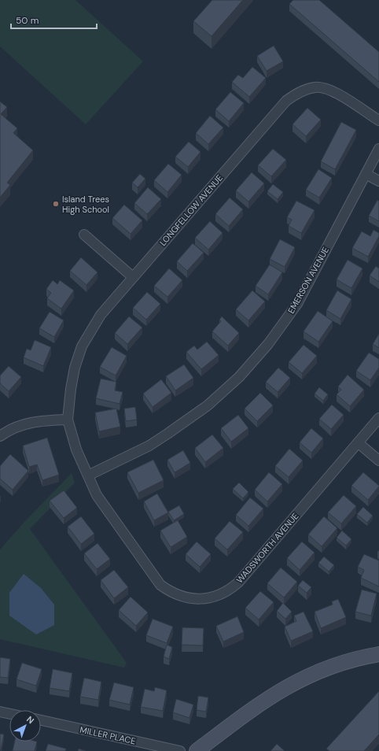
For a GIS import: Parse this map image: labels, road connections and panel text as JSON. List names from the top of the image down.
{
  "streets": {
    "street": [
      "LONGFELLOW AVENUE",
      "EMERSON AVENUE",
      "WADSWORTH AVENUE",
      "MILLER PLACE"
    ]
  },
  "crossings": [
    ["LONGFELLOW AVENUE", "WADSWORTH AVENUE"],
    ["EMERSON AVENUE", "WADSWORTH AVENUE"]
  ],
  "places": ["Island Trees High School"],
  "scale_bar": "50 m",
  "north": "top right"
}
